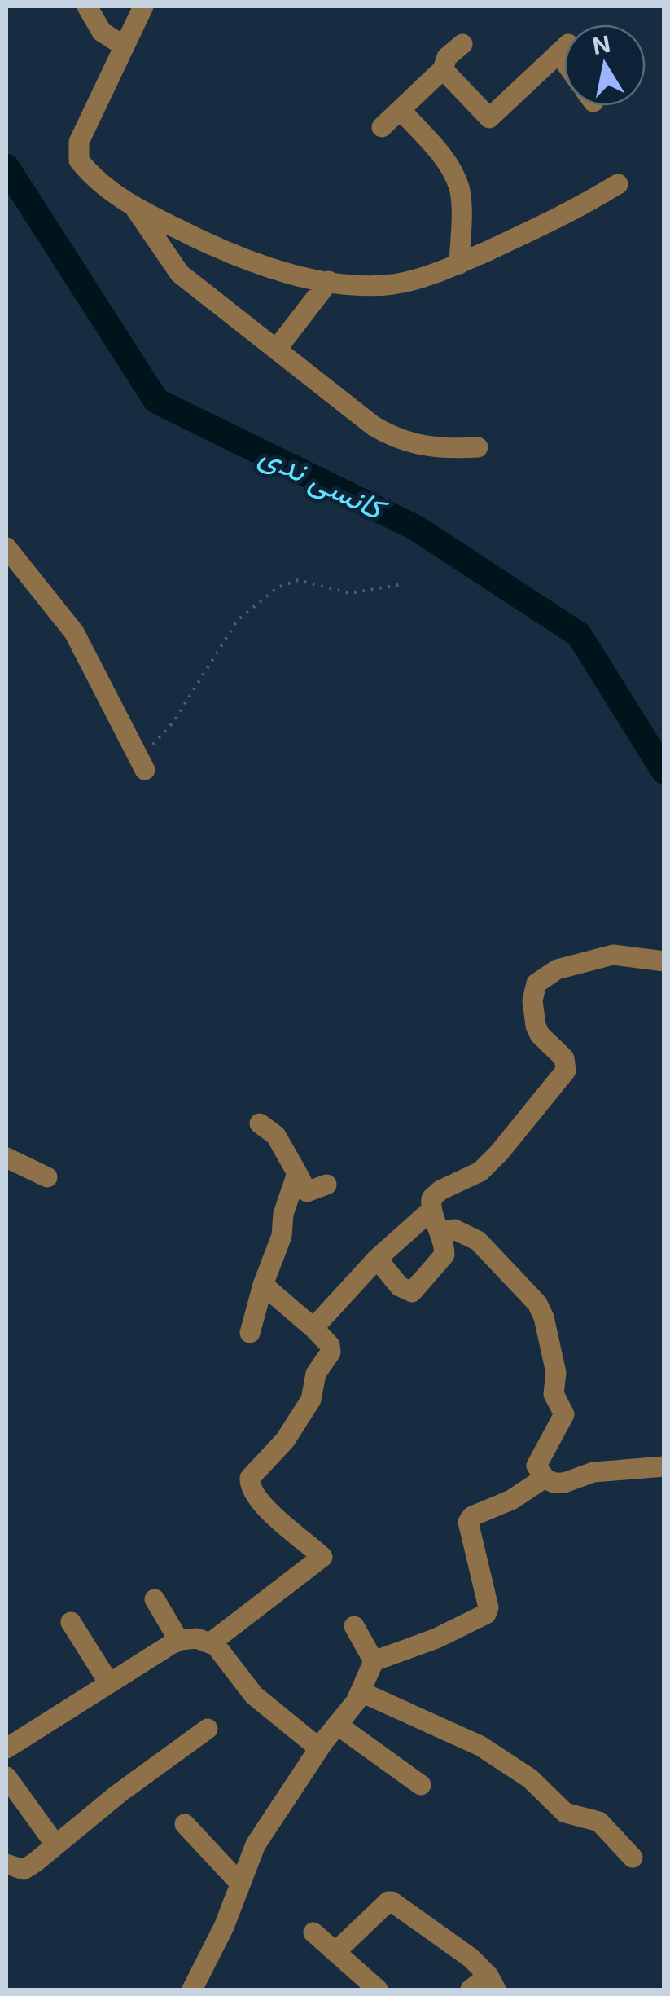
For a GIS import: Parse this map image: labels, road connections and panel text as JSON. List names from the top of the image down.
{
  "water": ["کانسی ندی"],
  "north": "top"
}
